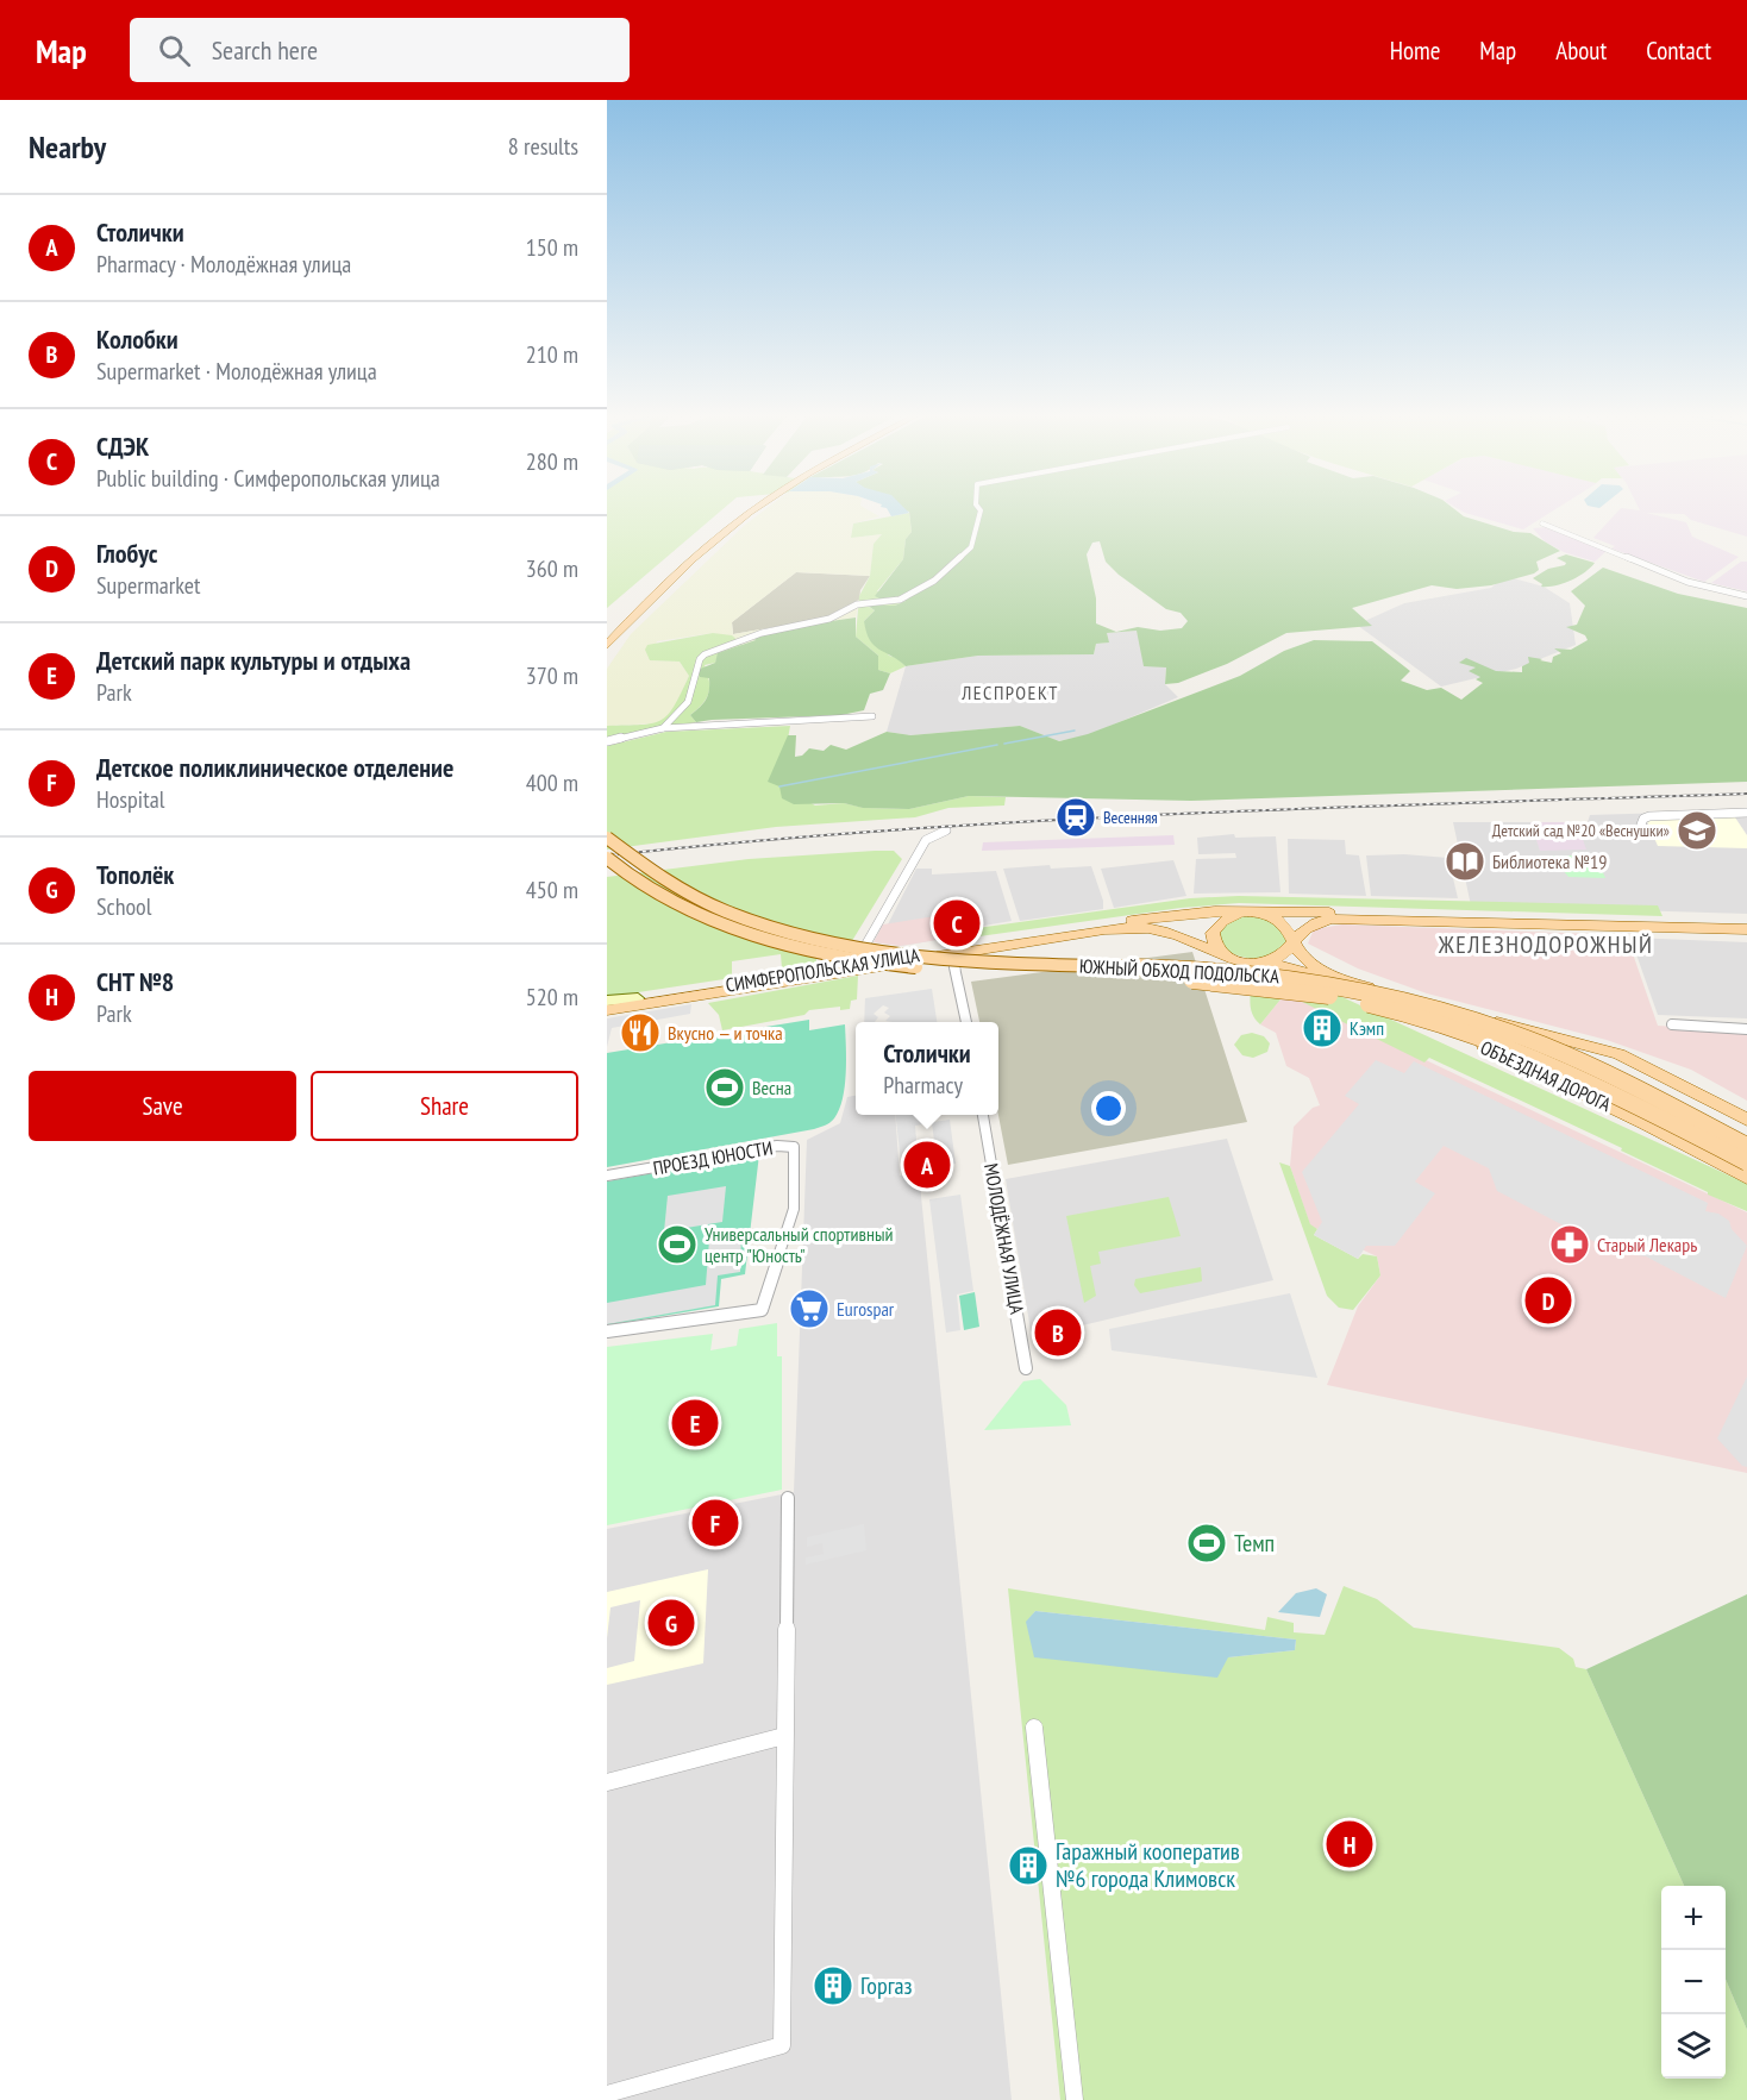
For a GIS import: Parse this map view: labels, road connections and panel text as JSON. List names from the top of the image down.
{
  "streets": {
    "main road": ["СИМФЕРОПОЛЬСКАЯ УЛИЦА", "ЮЖНЫЙ ОБХОД ПОДОЛЬСКА", "ОБЪЕЗДНАЯ ДОРОГА"],
    "street": ["ПРОЕЗД ЮНОСТИ", "МОЛОДЁЖНАЯ УЛИЦА"]
  },
  "districts": ["ЛЕСПРОЕКТ", "ЖЕЛЕЗНОДОРОЖНЫЙ"],
  "places": {
    "station": ["Весенняя"],
    "school or university": ["Детский сад №20 «Веснушки»"],
    "library": ["Библиотека №19"],
    "building": ["Кэмп", "Гаражный кооператив №6 города Климовск", "Горгаз"],
    "restaurant": ["Вкусно — и точка"],
    "sports": ["Весна", "Универсальный спортивный центр \"Юность\"", "Темп"],
    "pharmacy": ["Старый Лекарь"],
    "supermarket": ["Eurospar"]
  },
  "page": {
    "header": "Map",
    "search": "Search here",
    "nav": [
      "Home",
      "Map",
      "About",
      "Contact"
    ],
    "heading": ["Nearby", "8 results"],
    "list": [
      {
        "mark": "A",
        "name": "Столички",
        "note": "Pharmacy · Молодёжная улица",
        "value": "150 m"
      },
      {
        "mark": "B",
        "name": "Колобки",
        "note": "Supermarket · Молодёжная улица",
        "value": "210 m"
      },
      {
        "mark": "C",
        "name": "СДЭК",
        "note": "Public building · Симферопольская улица",
        "value": "280 m"
      },
      {
        "mark": "D",
        "name": "Глобус",
        "note": "Supermarket",
        "value": "360 m"
      },
      {
        "mark": "E",
        "name": "Детский парк культуры и отдыха",
        "note": "Park",
        "value": "370 m"
      },
      {
        "mark": "F",
        "name": "Детское поликлиническое отделение",
        "note": "Hospital",
        "value": "400 m"
      },
      {
        "mark": "G",
        "name": "Тополёк",
        "note": "School",
        "value": "450 m"
      },
      {
        "mark": "H",
        "name": "СНТ №8",
        "note": "Park",
        "value": "520 m"
      }
    ],
    "pins": [
      "C",
      "A",
      "D",
      "B",
      "E",
      "F",
      "G",
      "H"
    ],
    "popup": ["Столички", "Pharmacy"],
    "buttons": ["Save", "Share"],
    "map_buttons": ["+", "−"]
  }
}
